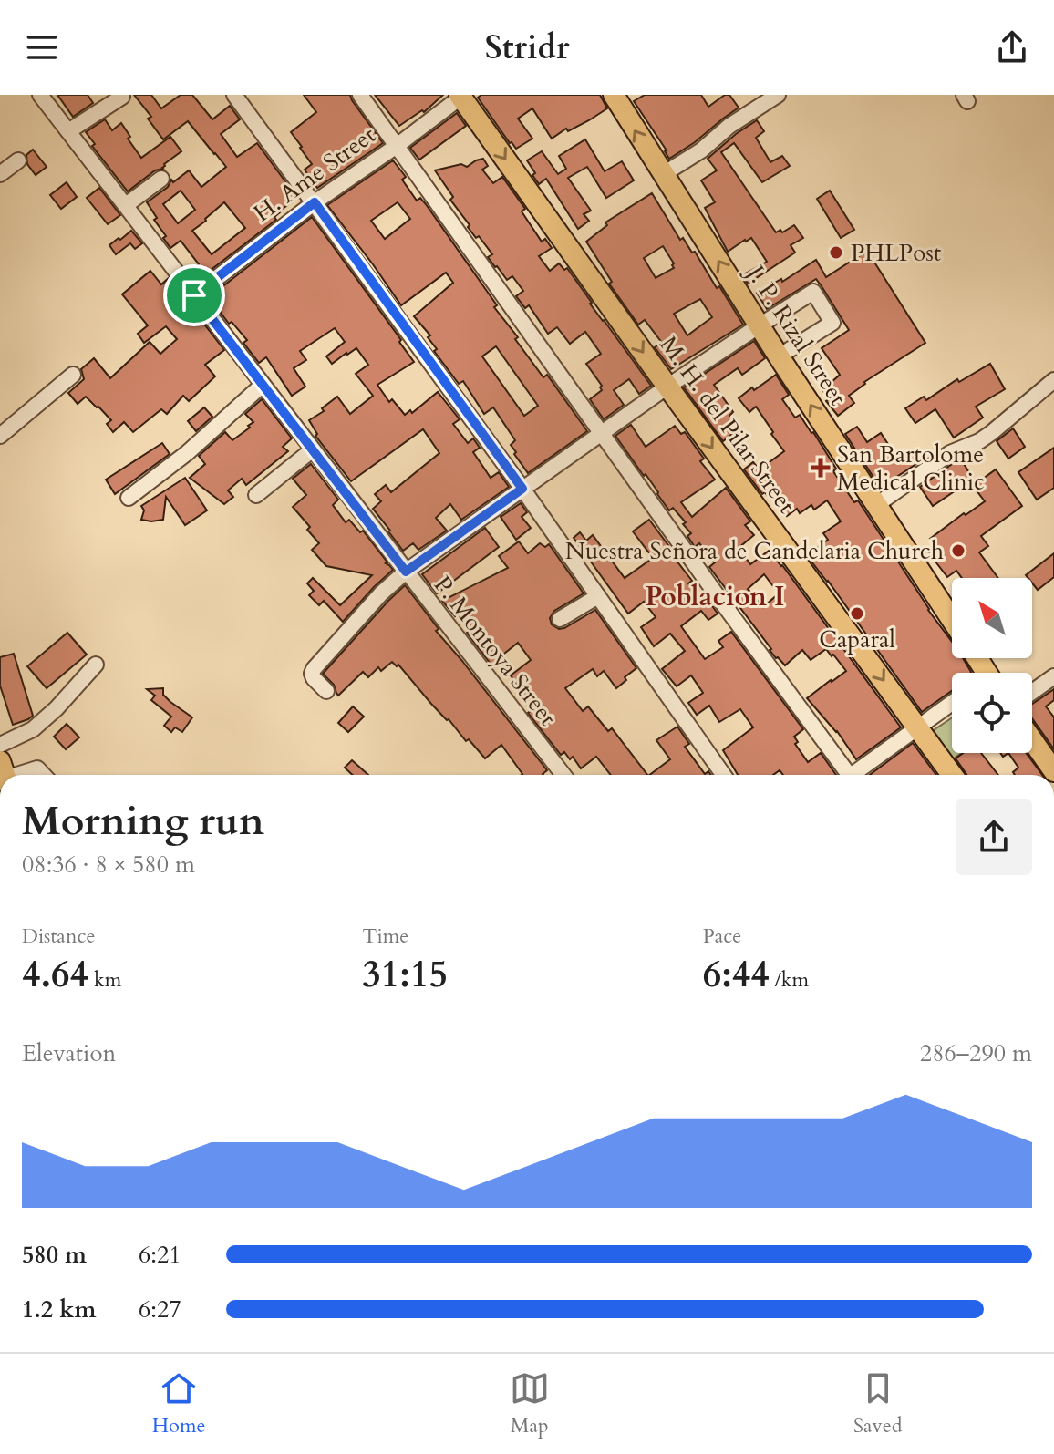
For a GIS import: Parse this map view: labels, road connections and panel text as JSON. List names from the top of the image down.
{
  "streets": {
    "main road": ["J. P. Rizal Street", "M. H. del Pilar Street"],
    "street": ["H. Ame Street", "P. Montoya Street"]
  },
  "crossings": [
    ["H. Ame Street", "M. H. del Pilar Street"],
    ["H. Ame Street", "P. Montoya Street"]
  ],
  "one_way": ["J. P. Rizal Street", "M. H. del Pilar Street"],
  "districts": ["Poblacion I"],
  "places": {
    "other": ["PHLPost", "Nuestra Señora de Candelaria Church", "Caparal"],
    "health": ["San Bartolome Medical Clinic"]
  },
  "north": "top left",
  "page": {
    "header": "Stridr",
    "heading": ["Morning run", "08:36 · 8 × 580 m"],
    "stats": [
      ["Distance", "4.64 km"],
      ["Time", "31:15"],
      ["Pace", "6:44 /km"]
    ],
    "chart": ["Elevation", "286–290 m"],
    "list": [
      {
        "name": "580 m",
        "note": "6:21"
      },
      {
        "name": "1.2 km",
        "note": "6:27"
      }
    ],
    "tabs": ["Home", "Map", "Saved"]
  }
}
